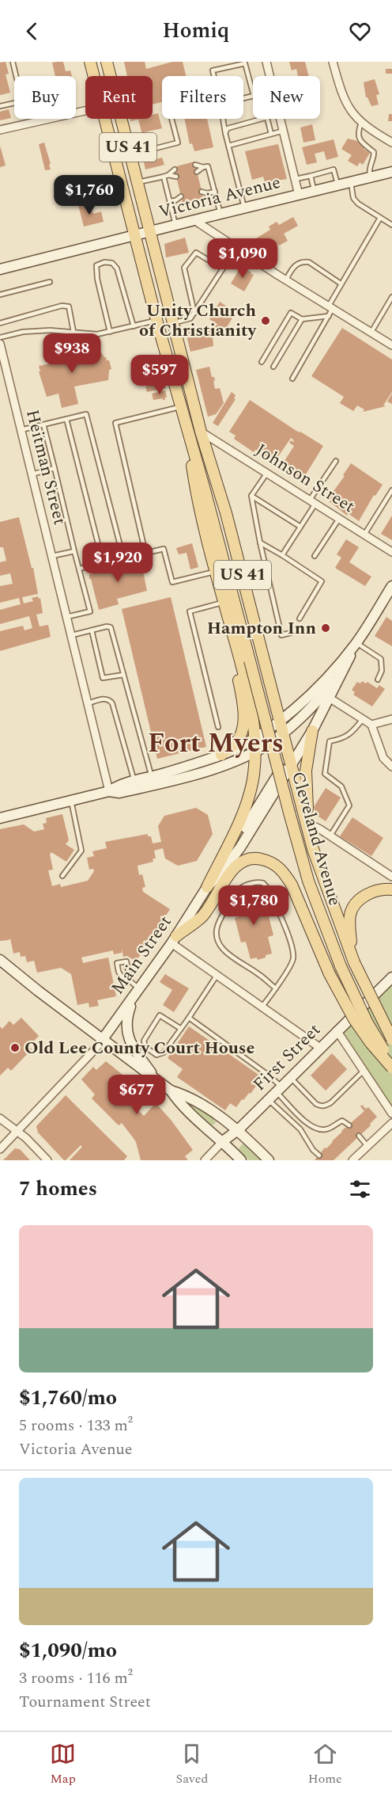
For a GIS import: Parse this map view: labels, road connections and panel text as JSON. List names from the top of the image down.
{
  "streets": {
    "main road": [
      "US 41",
      "Victoria Avenue",
      "Cleveland Avenue",
      "Main Street",
      "First Street"
    ],
    "street": ["Heitman Street", "Johnson Street"]
  },
  "crossings": [
    ["Victoria Avenue", "Cleveland Avenue"],
    ["Johnson Street", "Cleveland Avenue"],
    ["Cleveland Avenue", "Main Street"]
  ],
  "districts": ["Fort Myers"],
  "places": ["Unity Church of Christianity", "Hampton Inn", "Old Lee County Court House"],
  "page": {
    "header": "Homiq",
    "chip": [
      "Buy",
      "Rent",
      "Filters",
      "New"
    ],
    "price": [
      "$1,760",
      "$1,090",
      "$938",
      "$597",
      "$1,920",
      "$1,780",
      "$677"
    ],
    "heading": "7 homes",
    "list": [
      {
        "name": "$1,760/mo",
        "note": "5 rooms · 133 m² · Victoria Avenue"
      },
      {
        "name": "$1,090/mo",
        "note": "3 rooms · 116 m² · Tournament Street"
      }
    ],
    "tabs": ["Map", "Saved", "Home"]
  }
}
